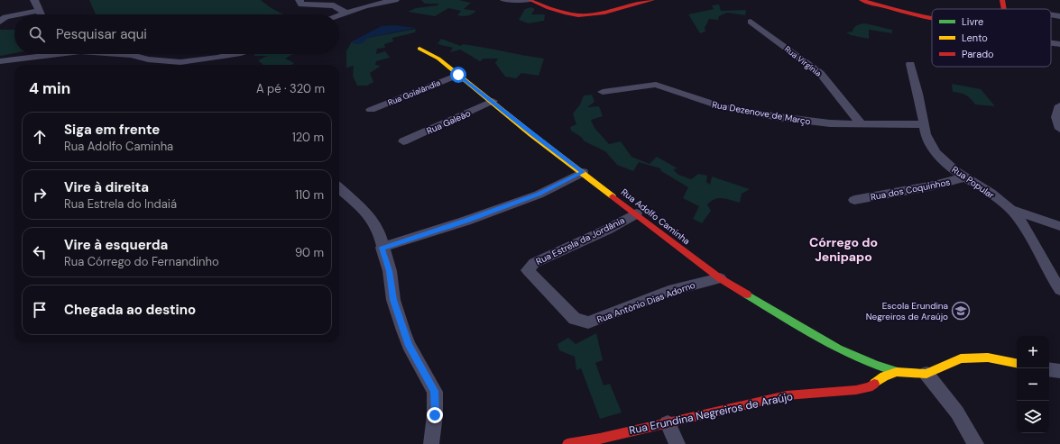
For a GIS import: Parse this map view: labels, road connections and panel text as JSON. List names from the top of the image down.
{
  "streets": {
    "street": [
      "Rua Virgínia",
      "Rua Goialândia",
      "Rua Dezenove de Março",
      "Rua Galeão",
      "Rua Popular",
      "Rua dos Coquinhos",
      "Rua Adolfo Caminha",
      "Rua Estrela da Jordânia",
      "Rua Antônio Dias Adorno",
      "Rua Erundina Negreiros de Araújo"
    ]
  },
  "crossings": [
    ["Rua Virgínia", "Rua Dezenove de Março"],
    ["Rua Goialândia", "Rua Adolfo Caminha"],
    ["Rua Dezenove de Março", "Rua Popular"],
    ["Rua Galeão", "Rua Adolfo Caminha"],
    ["Rua Popular", "Rua dos Coquinhos"],
    ["Rua Adolfo Caminha", "Rua Estrela da Jordânia"],
    ["Rua Adolfo Caminha", "Rua Antônio Dias Adorno"],
    ["Rua Adolfo Caminha", "Rua Erundina Negreiros de Araújo"],
    ["Rua Estrela da Jordânia", "Rua Antônio Dias Adorno"]
  ],
  "districts": ["Córrego do Jenipapo"],
  "places": {
    "school or university": ["Escola Erundina Negreiros de Araújo"]
  },
  "legend": ["Livre", "Lento", "Parado"],
  "page": {
    "search": "Pesquisar aqui",
    "heading": ["4 min", "A pé · 320 m"],
    "list": [
      ["Siga em frente", "Rua Adolfo Caminha", "120 m"],
      ["Vire à direita", "Rua Estrela do Indaiá", "110 m"],
      ["Vire à esquerda", "Rua Córrego do Fernandinho", "90 m"],
      "Chegada ao destino"
    ],
    "map_buttons": ["+", "−"]
  }
}
